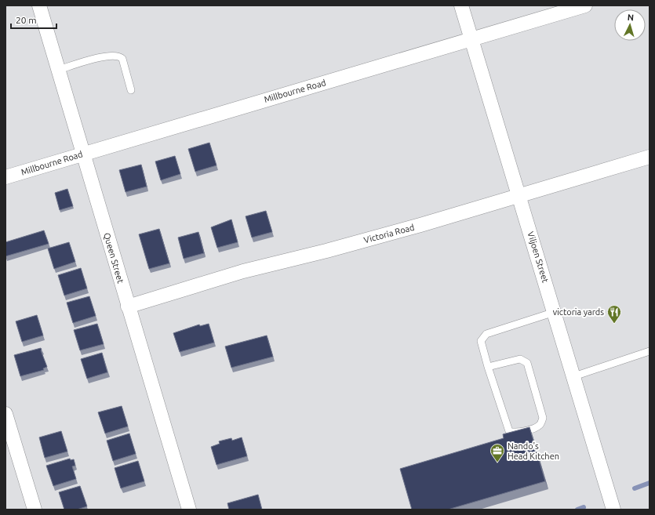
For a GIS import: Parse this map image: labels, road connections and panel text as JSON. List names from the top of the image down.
{
  "streets": {
    "street": [
      "Millbourne Road",
      "Victoria Road",
      "Viljoen Street",
      "Queen Street"
    ]
  },
  "crossings": [
    ["Millbourne Road", "Viljoen Street"],
    ["Millbourne Road", "Queen Street"],
    ["Victoria Road", "Viljoen Street"],
    ["Victoria Road", "Queen Street"]
  ],
  "places": {
    "restaurant": ["victoria yards"],
    "office": ["Nando's Head Kitchen"]
  },
  "scale_bar": "20 m",
  "north": "top"
}
